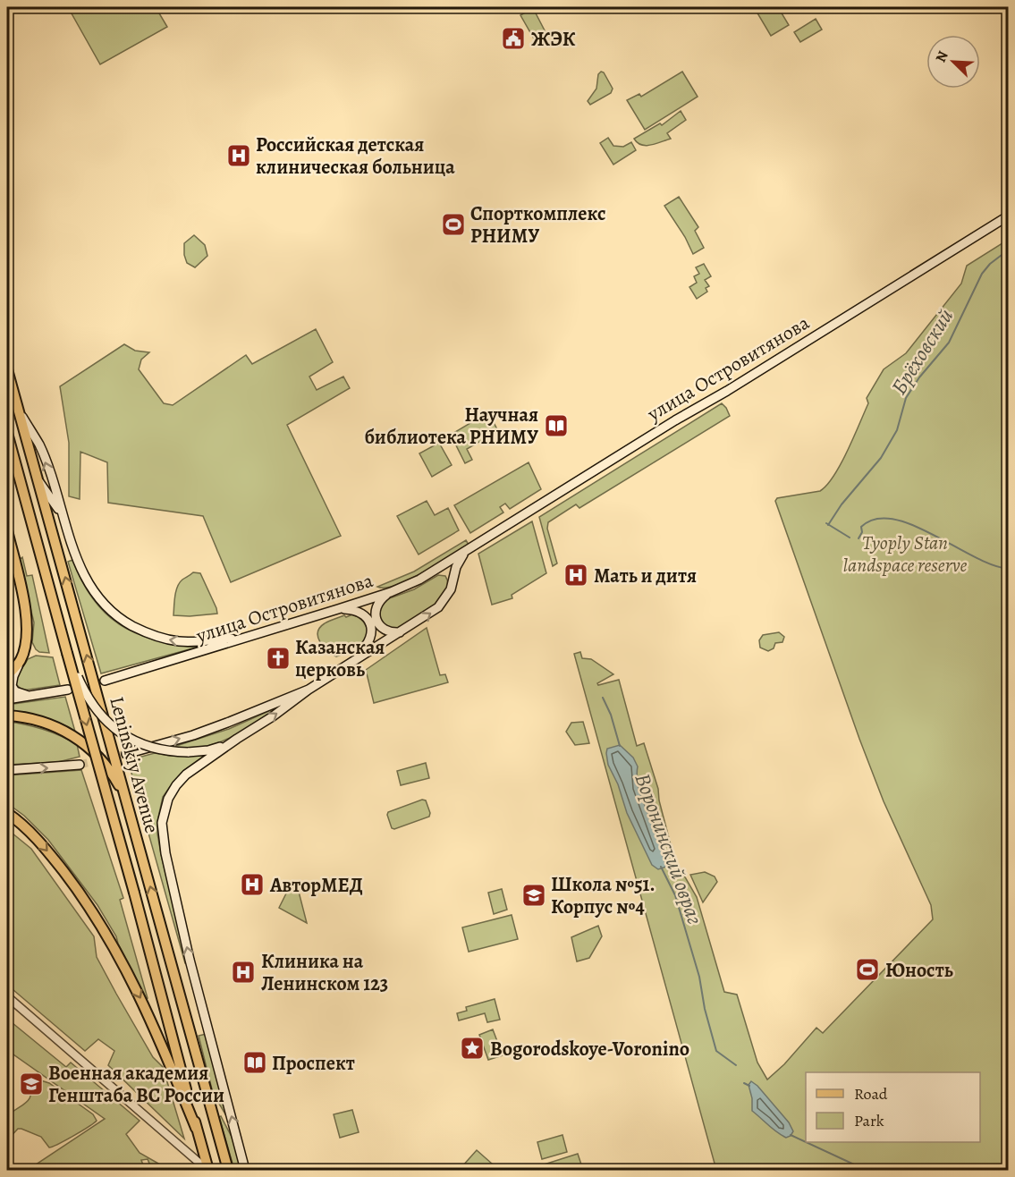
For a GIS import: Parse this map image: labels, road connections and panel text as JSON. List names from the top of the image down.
{
  "streets": {
    "main road": ["улица Островитянова", "Leninskiy Avenue"]
  },
  "water": ["Брёховский", "Воронинский овраг"],
  "parks": ["Tyoply Stan landspace reserve"],
  "places": {
    "public building": ["ЖЭК"],
    "hospital": [
      "Российская детская клиническая больница",
      "Мать и дитя",
      "АвторМЕД",
      "Клиника на Ленинском 123"
    ],
    "sports": ["Спорткомплекс РНИМУ", "Юность"],
    "library": ["Научная библиотека РНИМУ", "Проспект"],
    "church": ["Казанская церковь"],
    "school or university": ["Школа №51. Корпус №4", "Военная академия Генштаба ВС России"],
    "place": ["Bogorodskoye-Voronino"]
  },
  "legend": ["Road", "Park"],
  "north": "top left"
}
